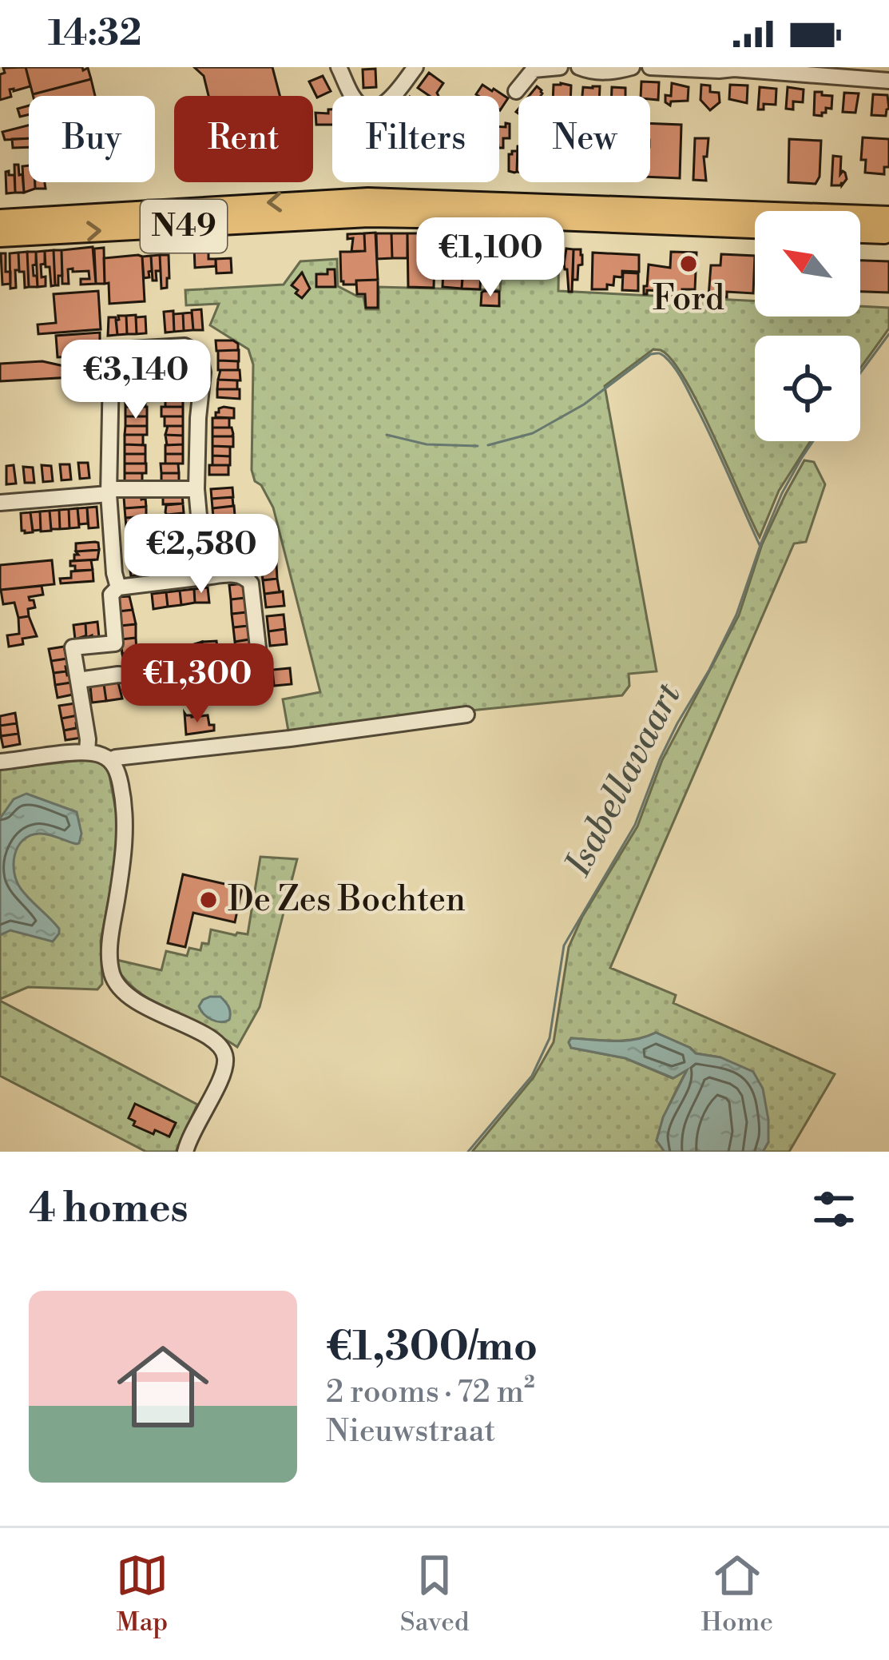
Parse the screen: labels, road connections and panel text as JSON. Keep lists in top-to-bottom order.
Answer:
{
  "streets": {
    "main road": ["N49"]
  },
  "water": ["Isabellavaart"],
  "places": ["Ford", "De Zes Bochten"],
  "north": "top left",
  "page": {
    "status": "14:32",
    "chip": [
      "Buy",
      "Rent",
      "Filters",
      "New"
    ],
    "price": [
      "€1,100",
      "€3,140",
      "€2,580",
      "€1,300"
    ],
    "heading": "4 homes",
    "list": [
      {
        "name": "€1,300/mo",
        "note": "2 rooms · 72 m² · Nieuwstraat"
      }
    ],
    "tabs": ["Map", "Saved", "Home"]
  }
}
